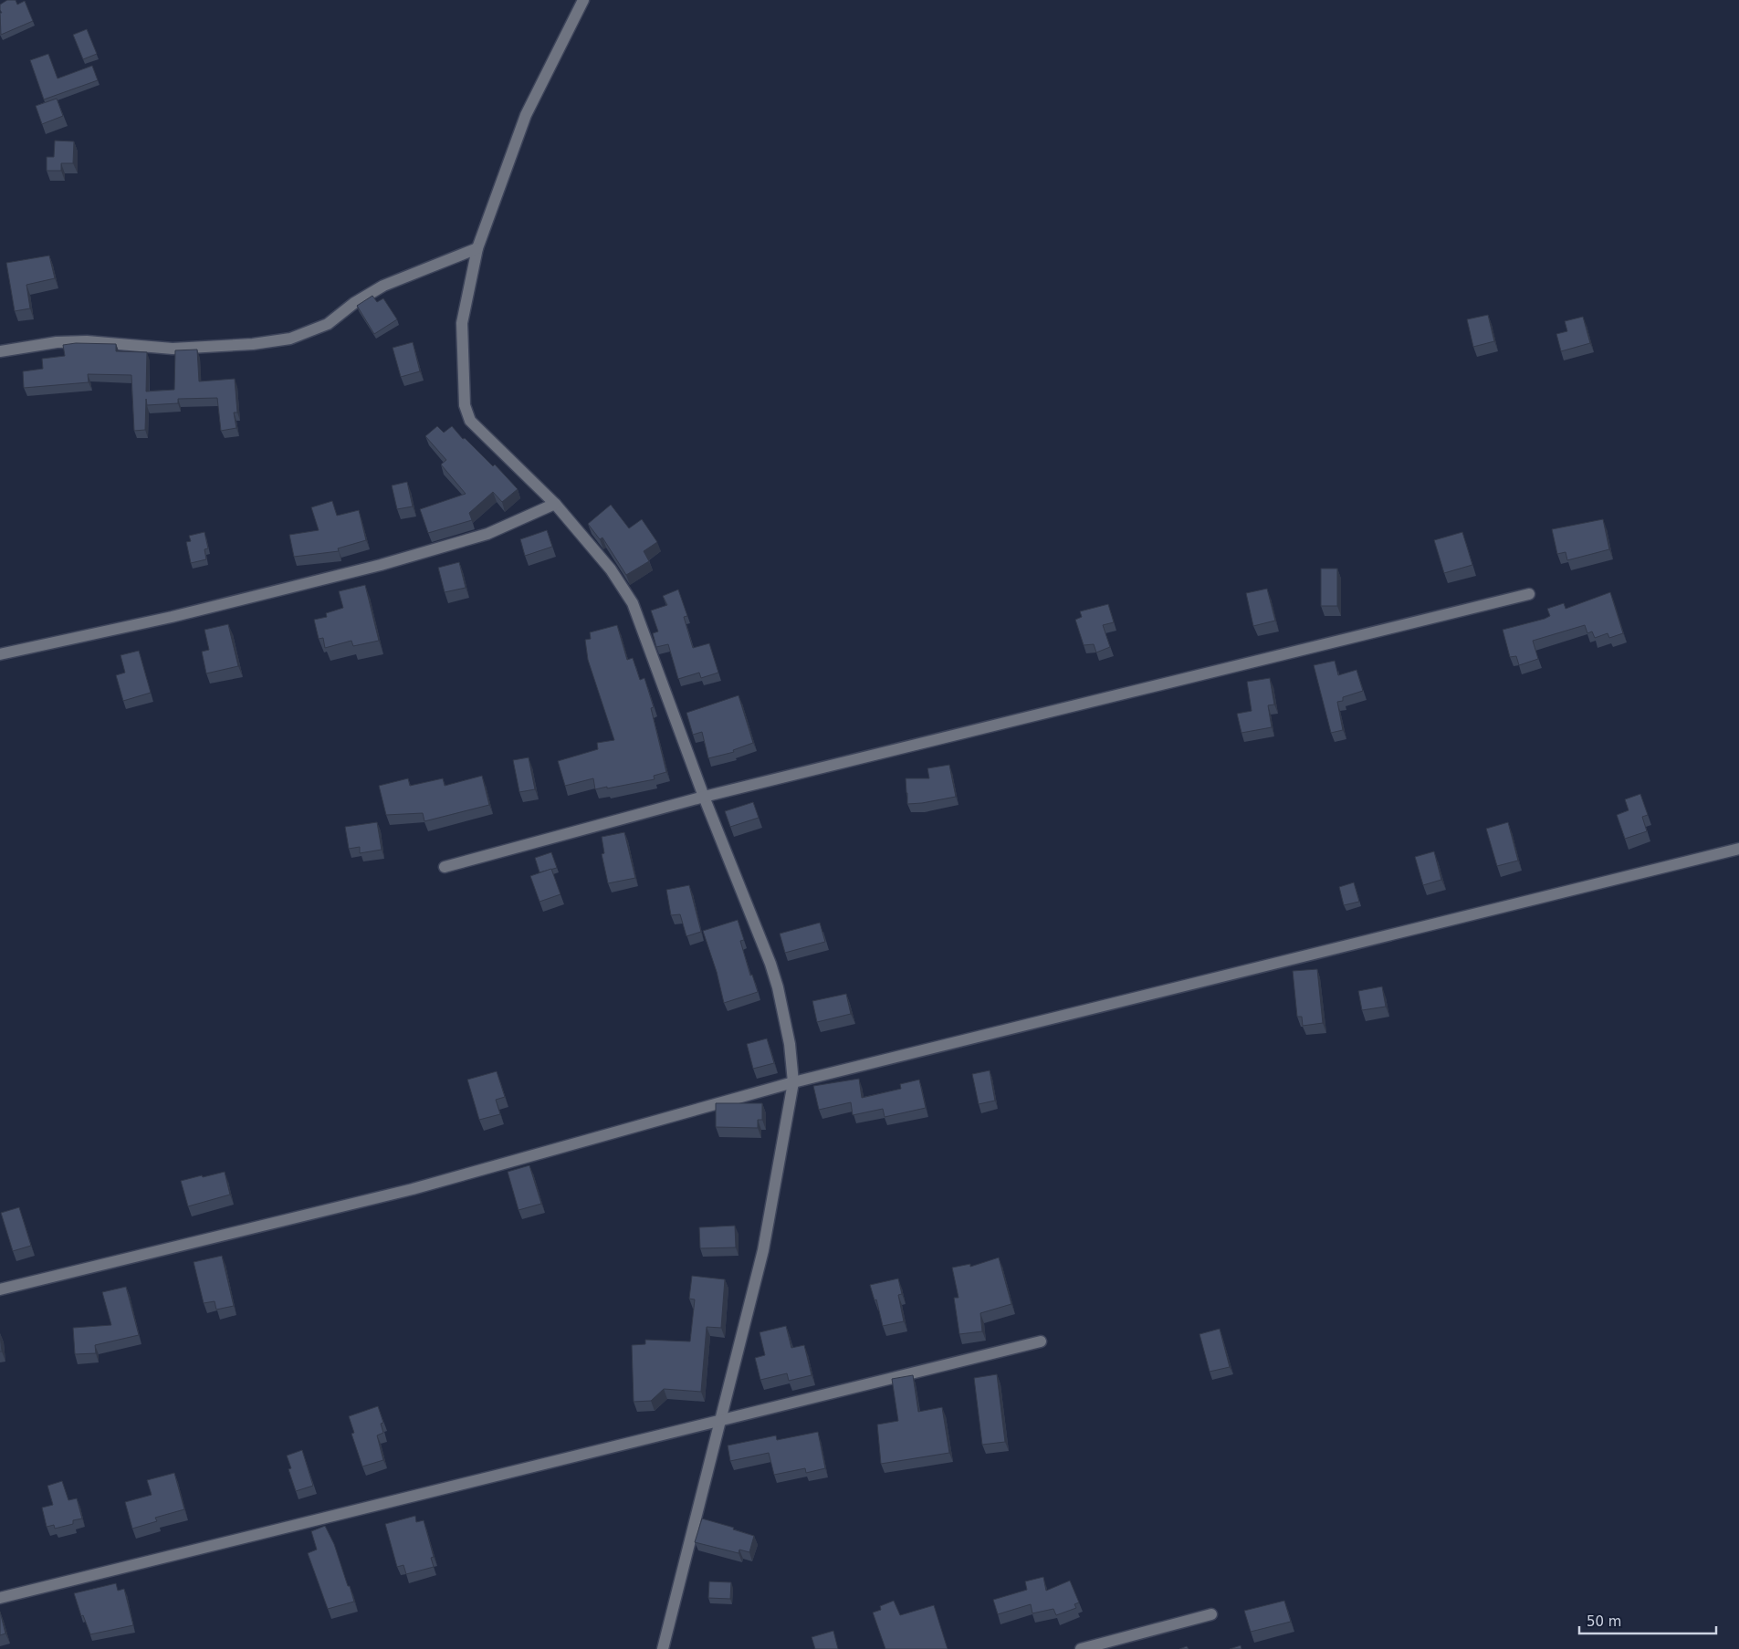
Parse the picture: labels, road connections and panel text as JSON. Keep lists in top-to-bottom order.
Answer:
{
  "scale_bar": "50 m"
}
